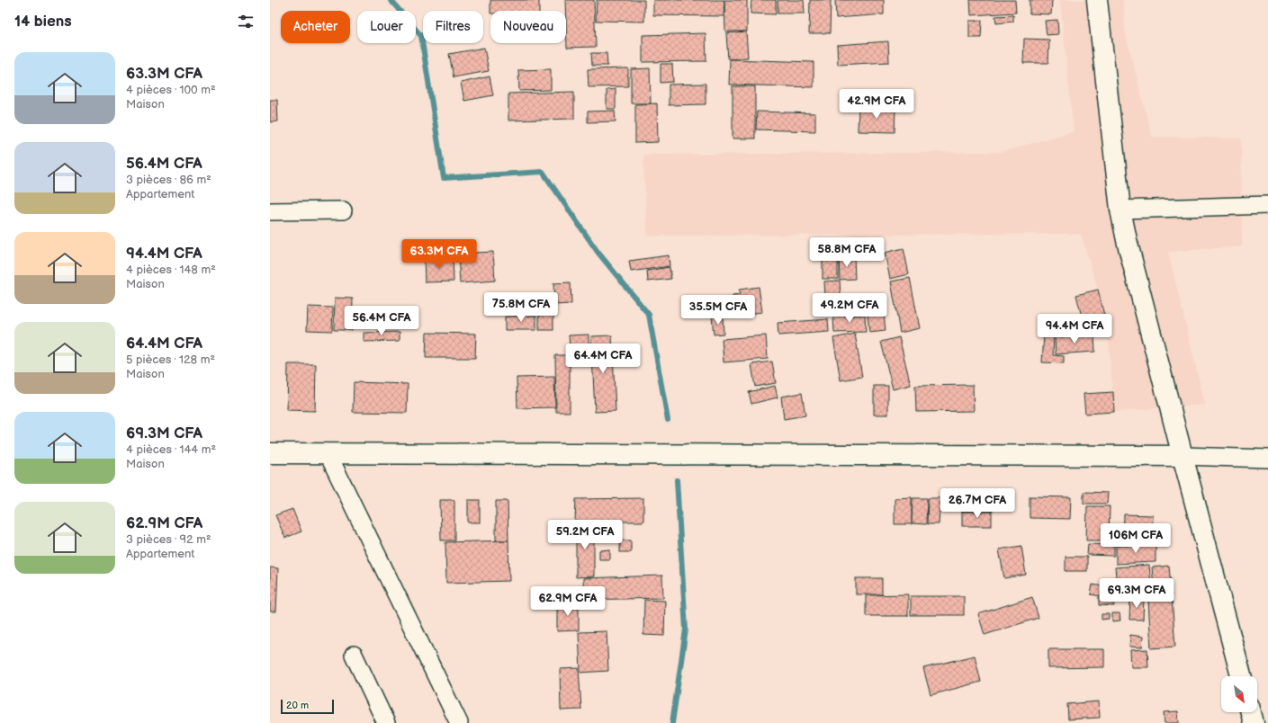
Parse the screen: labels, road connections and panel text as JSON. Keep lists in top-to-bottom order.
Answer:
{
  "scale_bar": "20 m",
  "north": "bottom right",
  "page": {
    "heading": "14 biens",
    "chip": [
      "Acheter",
      "Louer",
      "Filtres",
      "Nouveau"
    ],
    "list": [
      {
        "name": "63.3M CFA",
        "note": "4 pièces · 100 m² · Maison"
      },
      {
        "name": "56.4M CFA",
        "note": "3 pièces · 86 m² · Appartement"
      },
      {
        "name": "94.4M CFA",
        "note": "4 pièces · 148 m² · Maison"
      },
      {
        "name": "64.4M CFA",
        "note": "5 pièces · 128 m² · Maison"
      },
      {
        "name": "69.3M CFA",
        "note": "4 pièces · 144 m² · Maison"
      },
      {
        "name": "62.9M CFA",
        "note": "3 pièces · 92 m² · Appartement"
      }
    ],
    "price": [
      "42.9M CFA",
      "58.8M CFA",
      "63.3M CFA",
      "75.8M CFA",
      "49.2M CFA",
      "35.5M CFA",
      "56.4M CFA",
      "94.4M CFA",
      "64.4M CFA",
      "26.7M CFA",
      "59.2M CFA",
      "106M CFA",
      "69.3M CFA",
      "62.9M CFA"
    ],
    "scale": "20 m"
  }
}
